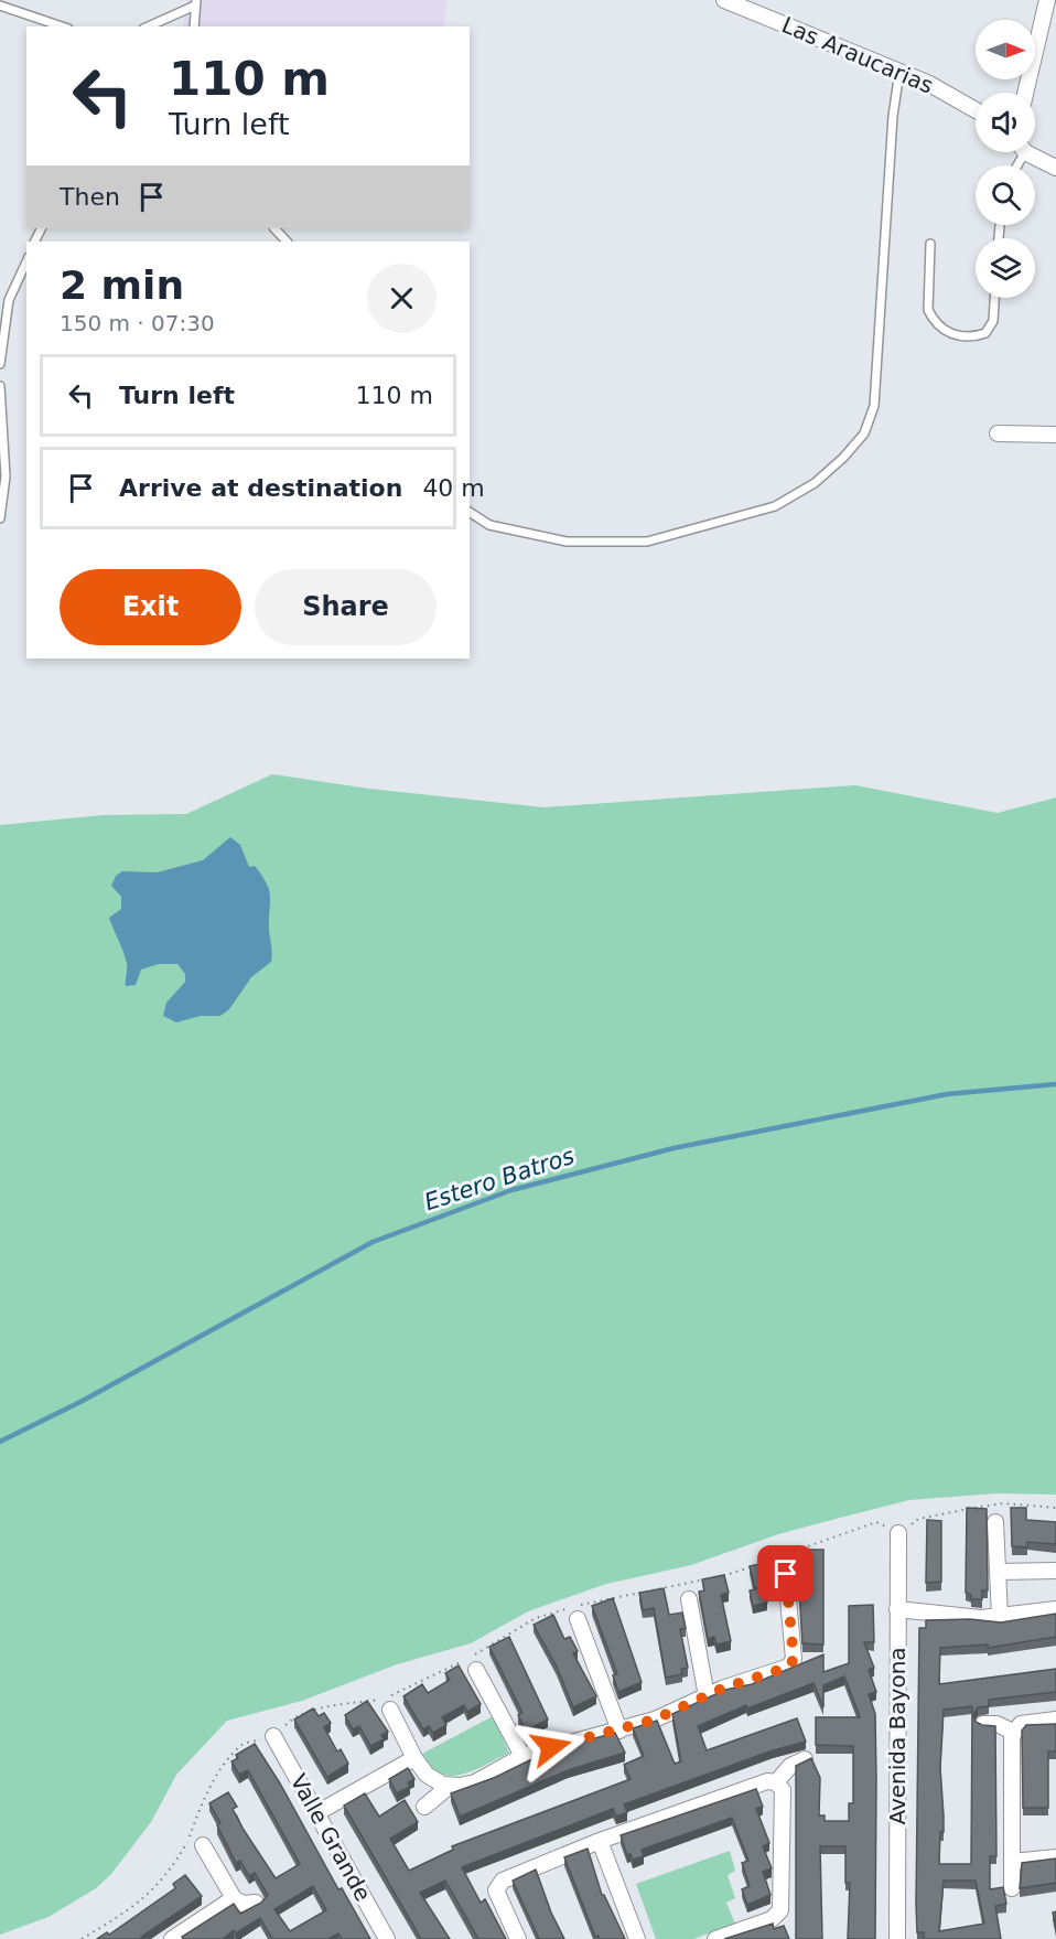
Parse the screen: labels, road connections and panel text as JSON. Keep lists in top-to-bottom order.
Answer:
{
  "streets": {
    "street": ["Las Araucarias", "Avenida Bayona", "Valle Grande"]
  },
  "water": ["Estero Batros"],
  "north": "right",
  "page": {
    "turn": ["110 m", "Turn left"],
    "then": "Then",
    "heading": ["2 min", "150 m · 07:30"],
    "list": [
      {
        "name": "Turn left",
        "value": "110 m"
      },
      {
        "name": "Arrive at destination",
        "value": "40 m"
      }
    ],
    "buttons": ["Exit", "Share"]
  }
}
